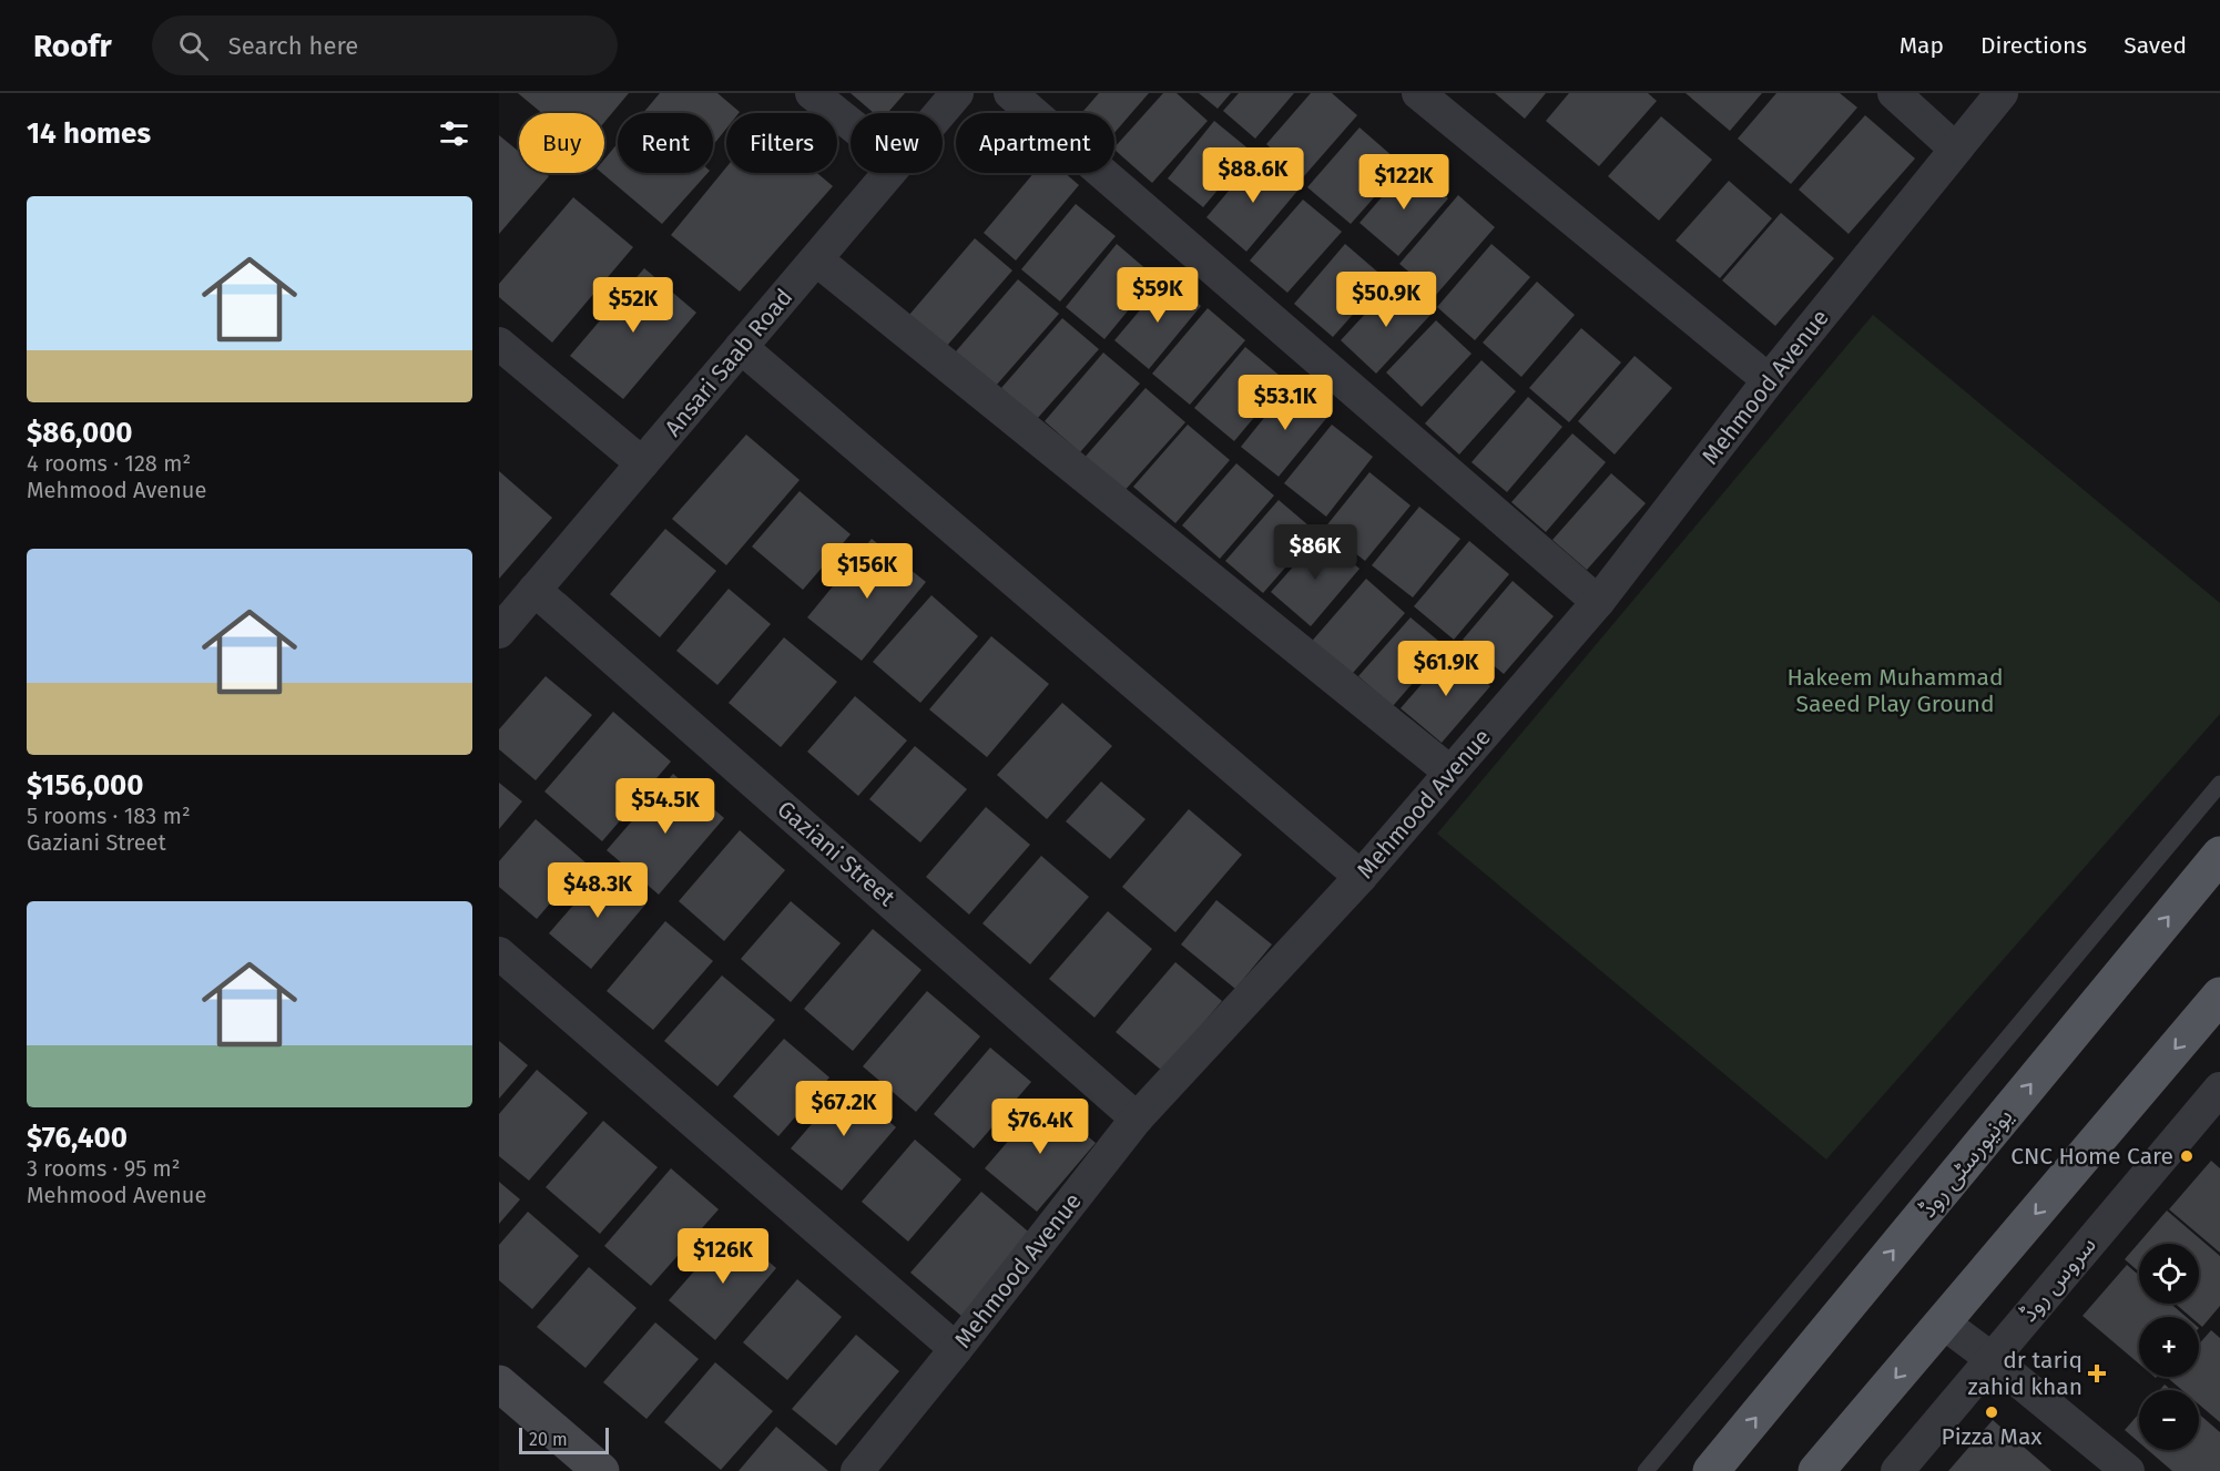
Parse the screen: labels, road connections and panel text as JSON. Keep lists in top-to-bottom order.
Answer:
{
  "streets": {
    "main road": ["یونیورسٹی روڈ"],
    "street": [
      "Ansari Saab Road",
      "Mehmood Avenue",
      "Gaziani Street",
      "سروس روڈ"
    ]
  },
  "crossings": [
    ["Ansari Saab Road", "Gaziani Street"],
    ["Mehmood Avenue", "Gaziani Street"]
  ],
  "parks": ["Hakeem Muhammad Saeed Play Ground"],
  "places": {
    "other": ["CNC Home Care", "Pizza Max"],
    "health": ["dr tariq zahid khan"]
  },
  "scale_bar": "20 m",
  "page": {
    "header": "Roofr",
    "search": "Search here",
    "nav": ["Map", "Directions", "Saved"],
    "heading": "14 homes",
    "chip": [
      "Buy",
      "Rent",
      "Filters",
      "New",
      "Apartment"
    ],
    "price": [
      "$88.6K",
      "$122K",
      "$59K",
      "$50.9K",
      "$52K",
      "$53.1K",
      "$86K",
      "$156K",
      "$61.9K",
      "$54.5K",
      "$48.3K",
      "$67.2K",
      "$76.4K",
      "$126K"
    ],
    "list": [
      {
        "name": "$86,000",
        "note": "4 rooms · 128 m² · Mehmood Avenue"
      },
      {
        "name": "$156,000",
        "note": "5 rooms · 183 m² · Gaziani Street"
      },
      {
        "name": "$76,400",
        "note": "3 rooms · 95 m² · Mehmood Avenue"
      }
    ],
    "map_buttons": ["+", "−"],
    "scale": "20 m"
  }
}
